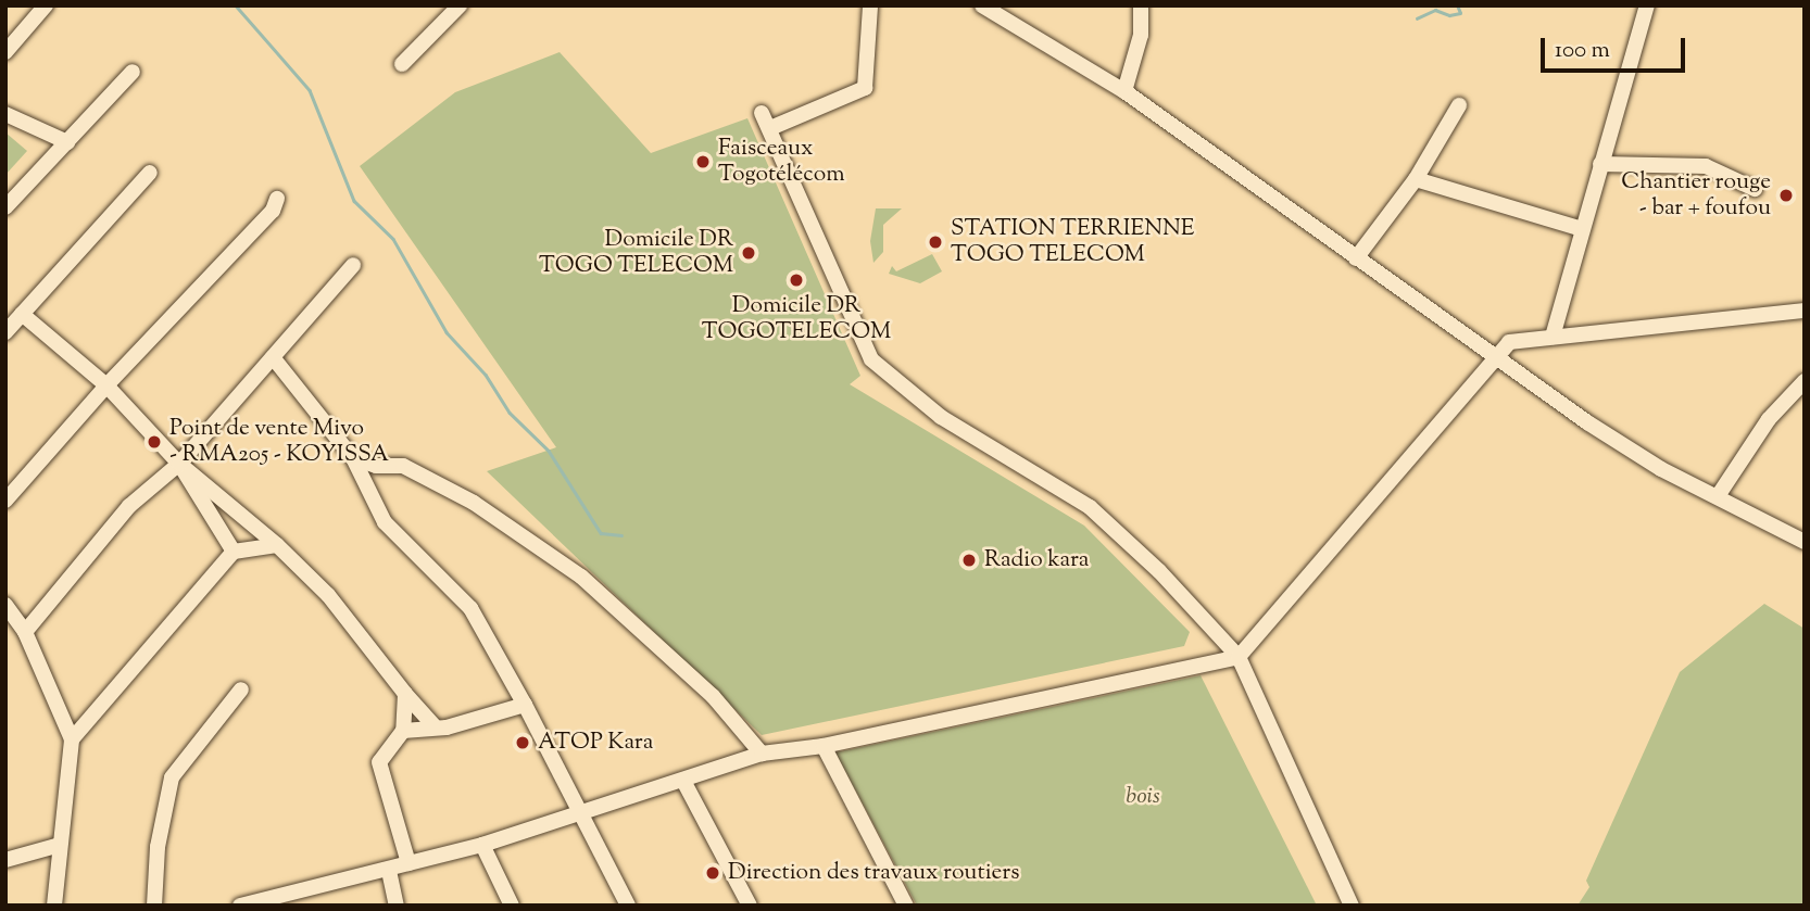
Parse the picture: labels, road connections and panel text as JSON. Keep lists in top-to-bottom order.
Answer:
{
  "parks": ["bois"],
  "places": [
    "Faisceaux Togotélécom",
    "Chantier rouge - bar + foufou",
    "STATION TERRIENNE TOGO TELECOM",
    "Domicile DR TOGO TELECOM",
    "Domicile DR TOGOTELECOM",
    "Point de vente Mivo - RMA205 - KOYISSA",
    "Radio kara",
    "ATOP Kara",
    "Direction des travaux routiers"
  ],
  "scale_bar": "100 m"
}
